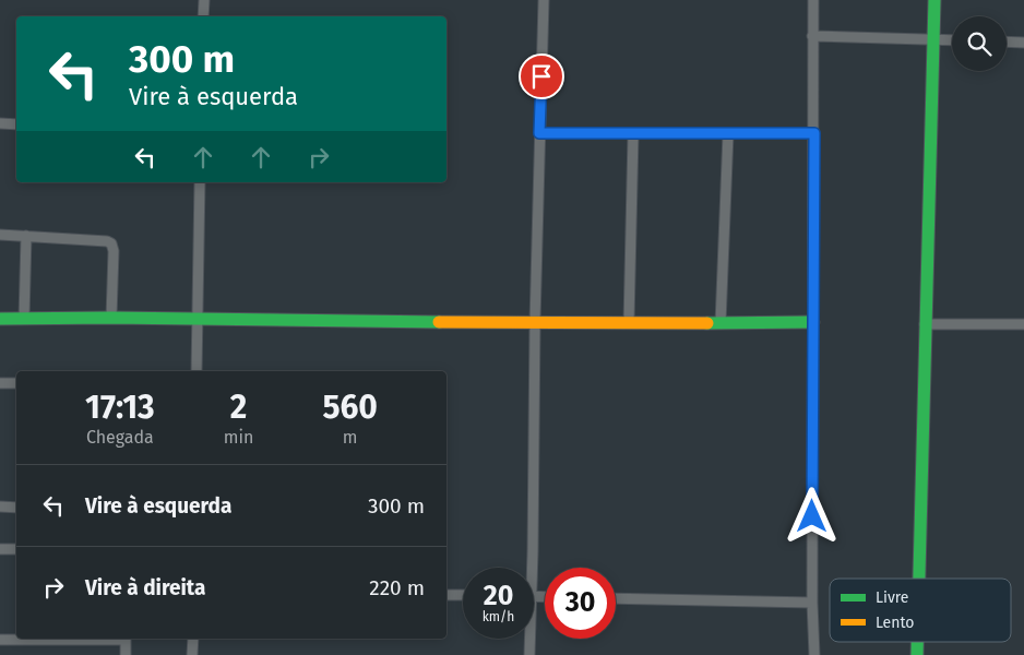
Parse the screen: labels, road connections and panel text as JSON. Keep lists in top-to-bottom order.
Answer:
{
  "legend": ["Livre", "Lento"],
  "page": {
    "turn": ["300 m", "Vire à esquerda"],
    "eta": [
      "17:13",
      "Chegada",
      "2",
      "min",
      "560",
      "m"
    ],
    "list": [
      {
        "name": "Vire à esquerda",
        "value": "300 m"
      },
      {
        "name": "Vire à direita",
        "value": "220 m"
      }
    ],
    "speed": "20 km/h",
    "limit": "30"
  }
}
